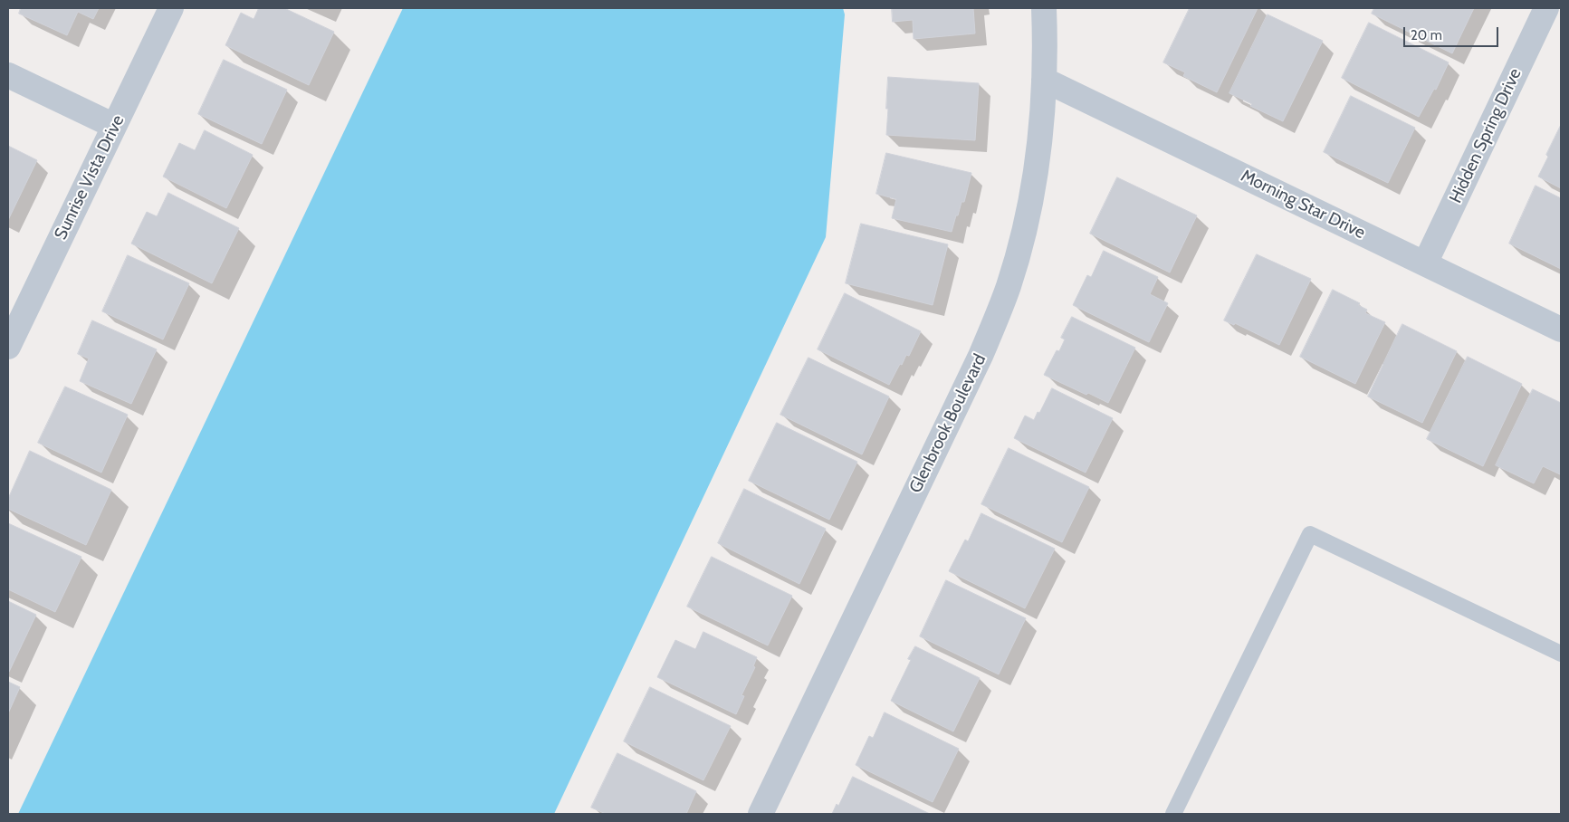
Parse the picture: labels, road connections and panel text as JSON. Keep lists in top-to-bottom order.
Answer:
{
  "streets": {
    "street": [
      "Hidden Spring Drive",
      "Sunrise Vista Drive",
      "Morning Star Drive",
      "Glenbrook Boulevard"
    ]
  },
  "crossings": [
    ["Hidden Spring Drive", "Morning Star Drive"],
    ["Morning Star Drive", "Glenbrook Boulevard"]
  ],
  "scale_bar": "20 m"
}
